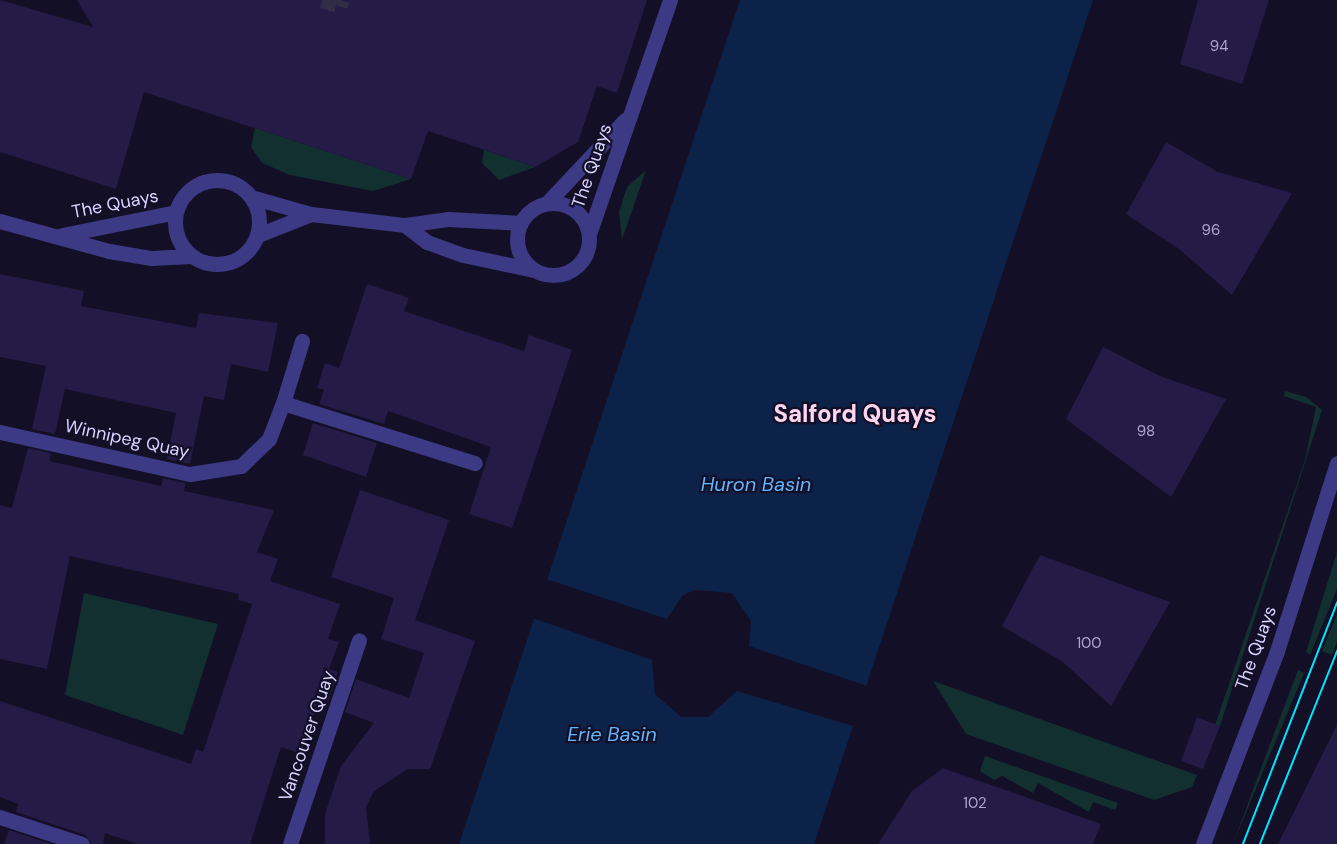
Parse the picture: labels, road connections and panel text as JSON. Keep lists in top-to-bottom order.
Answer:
{
  "streets": {
    "street": ["The Quays", "Winnipeg Quay", "Vancouver Quay"]
  },
  "districts": ["Salford Quays"],
  "water": ["Huron Basin", "Erie Basin"],
  "house_numbers": [
    "94",
    "96",
    "98",
    "100",
    "102"
  ]
}
